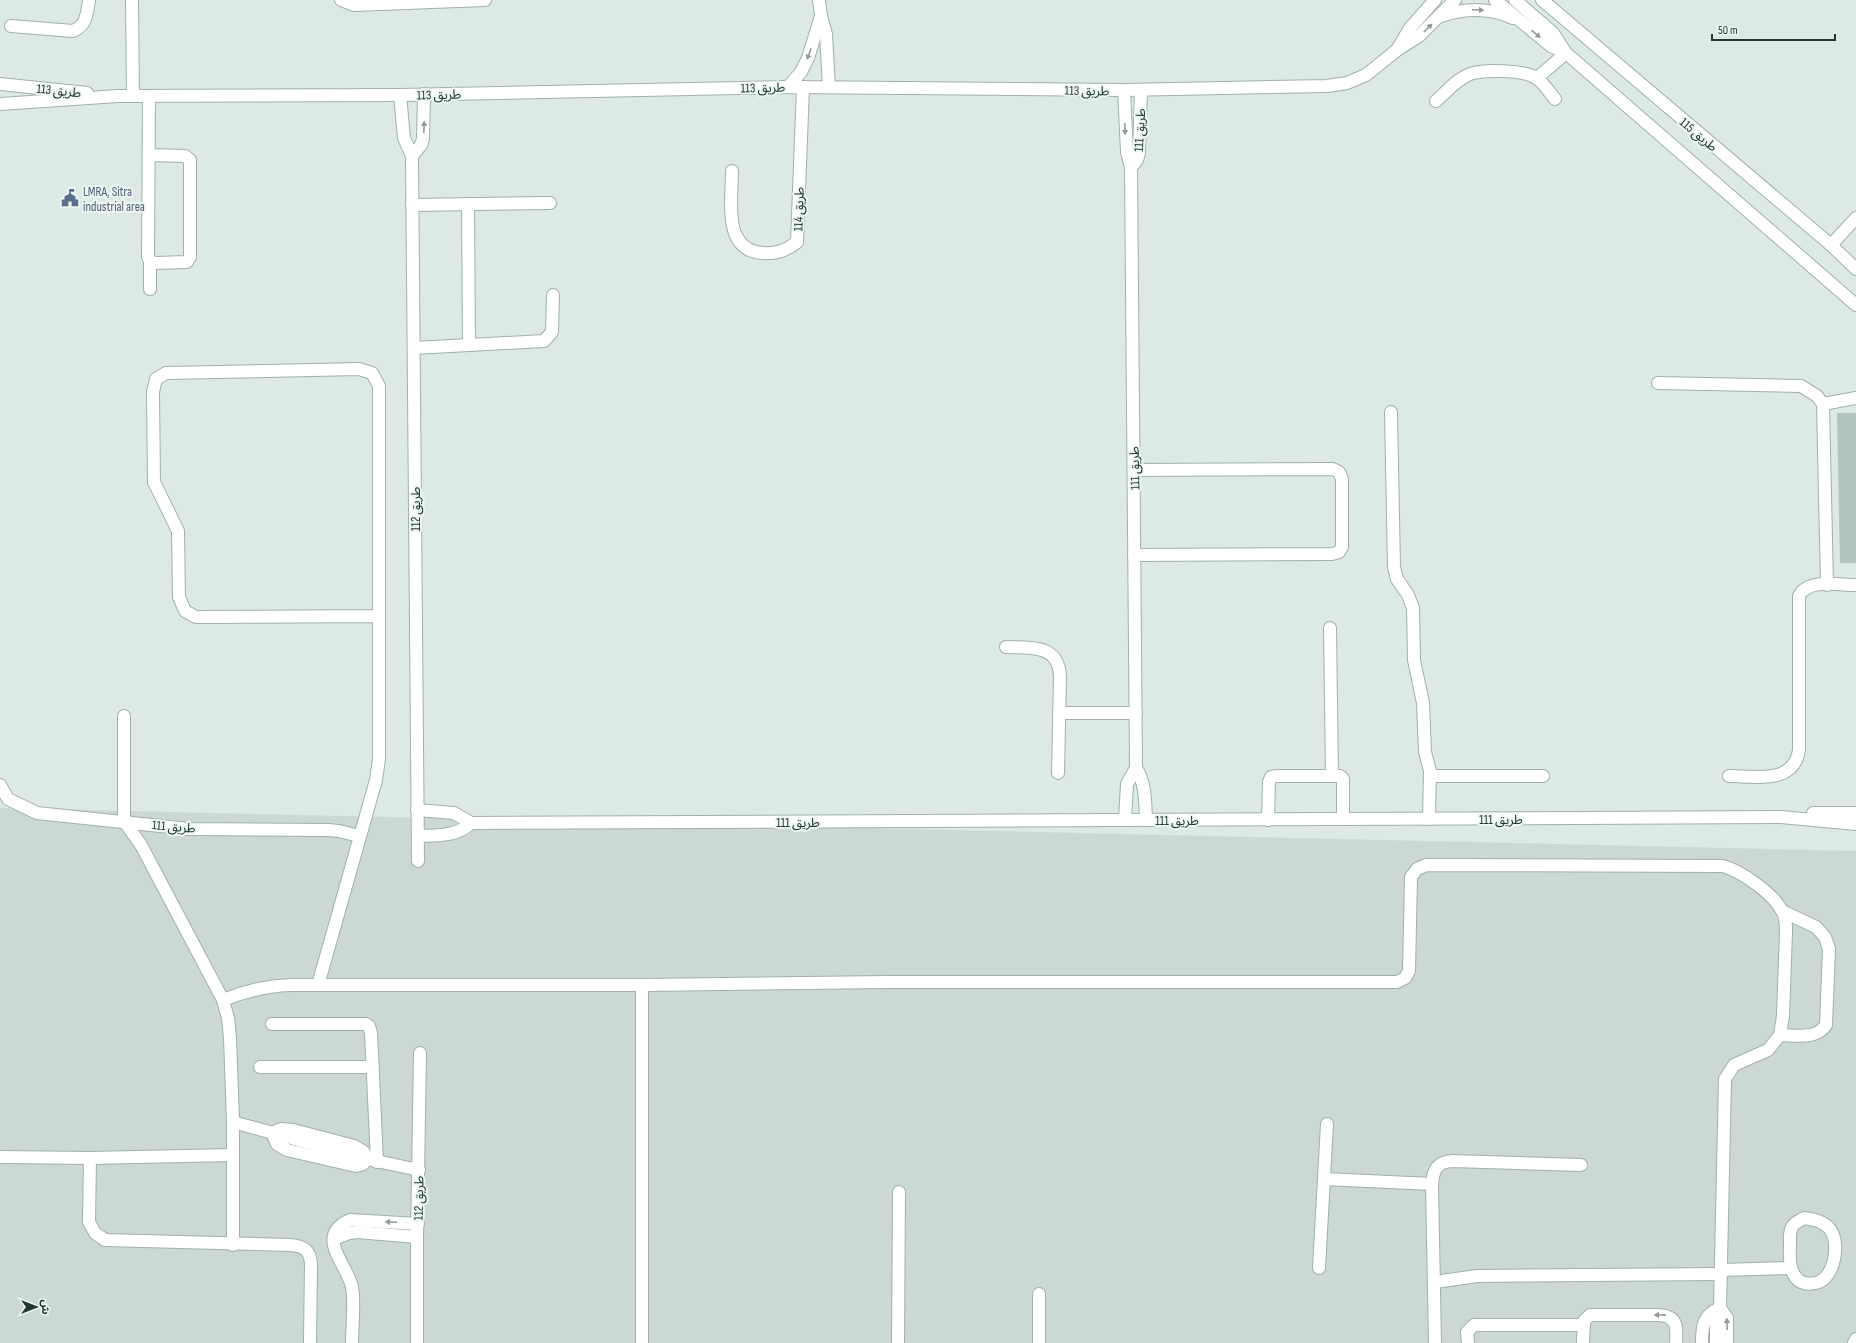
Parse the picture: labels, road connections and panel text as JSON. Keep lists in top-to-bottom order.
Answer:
{
  "streets": {
    "street": [
      "طريق 113",
      "طريق 111",
      "طريق 115",
      "طريق 114",
      "طريق 112"
    ]
  },
  "crossings": [
    ["طريق 113", "طريق 111"],
    ["طريق 113", "طريق 114"],
    ["طريق 113", "طريق 112"]
  ],
  "places": {
    "public building": ["LMRA, Sitra industrial area"]
  },
  "scale_bar": "50 m",
  "north": "right"
}
